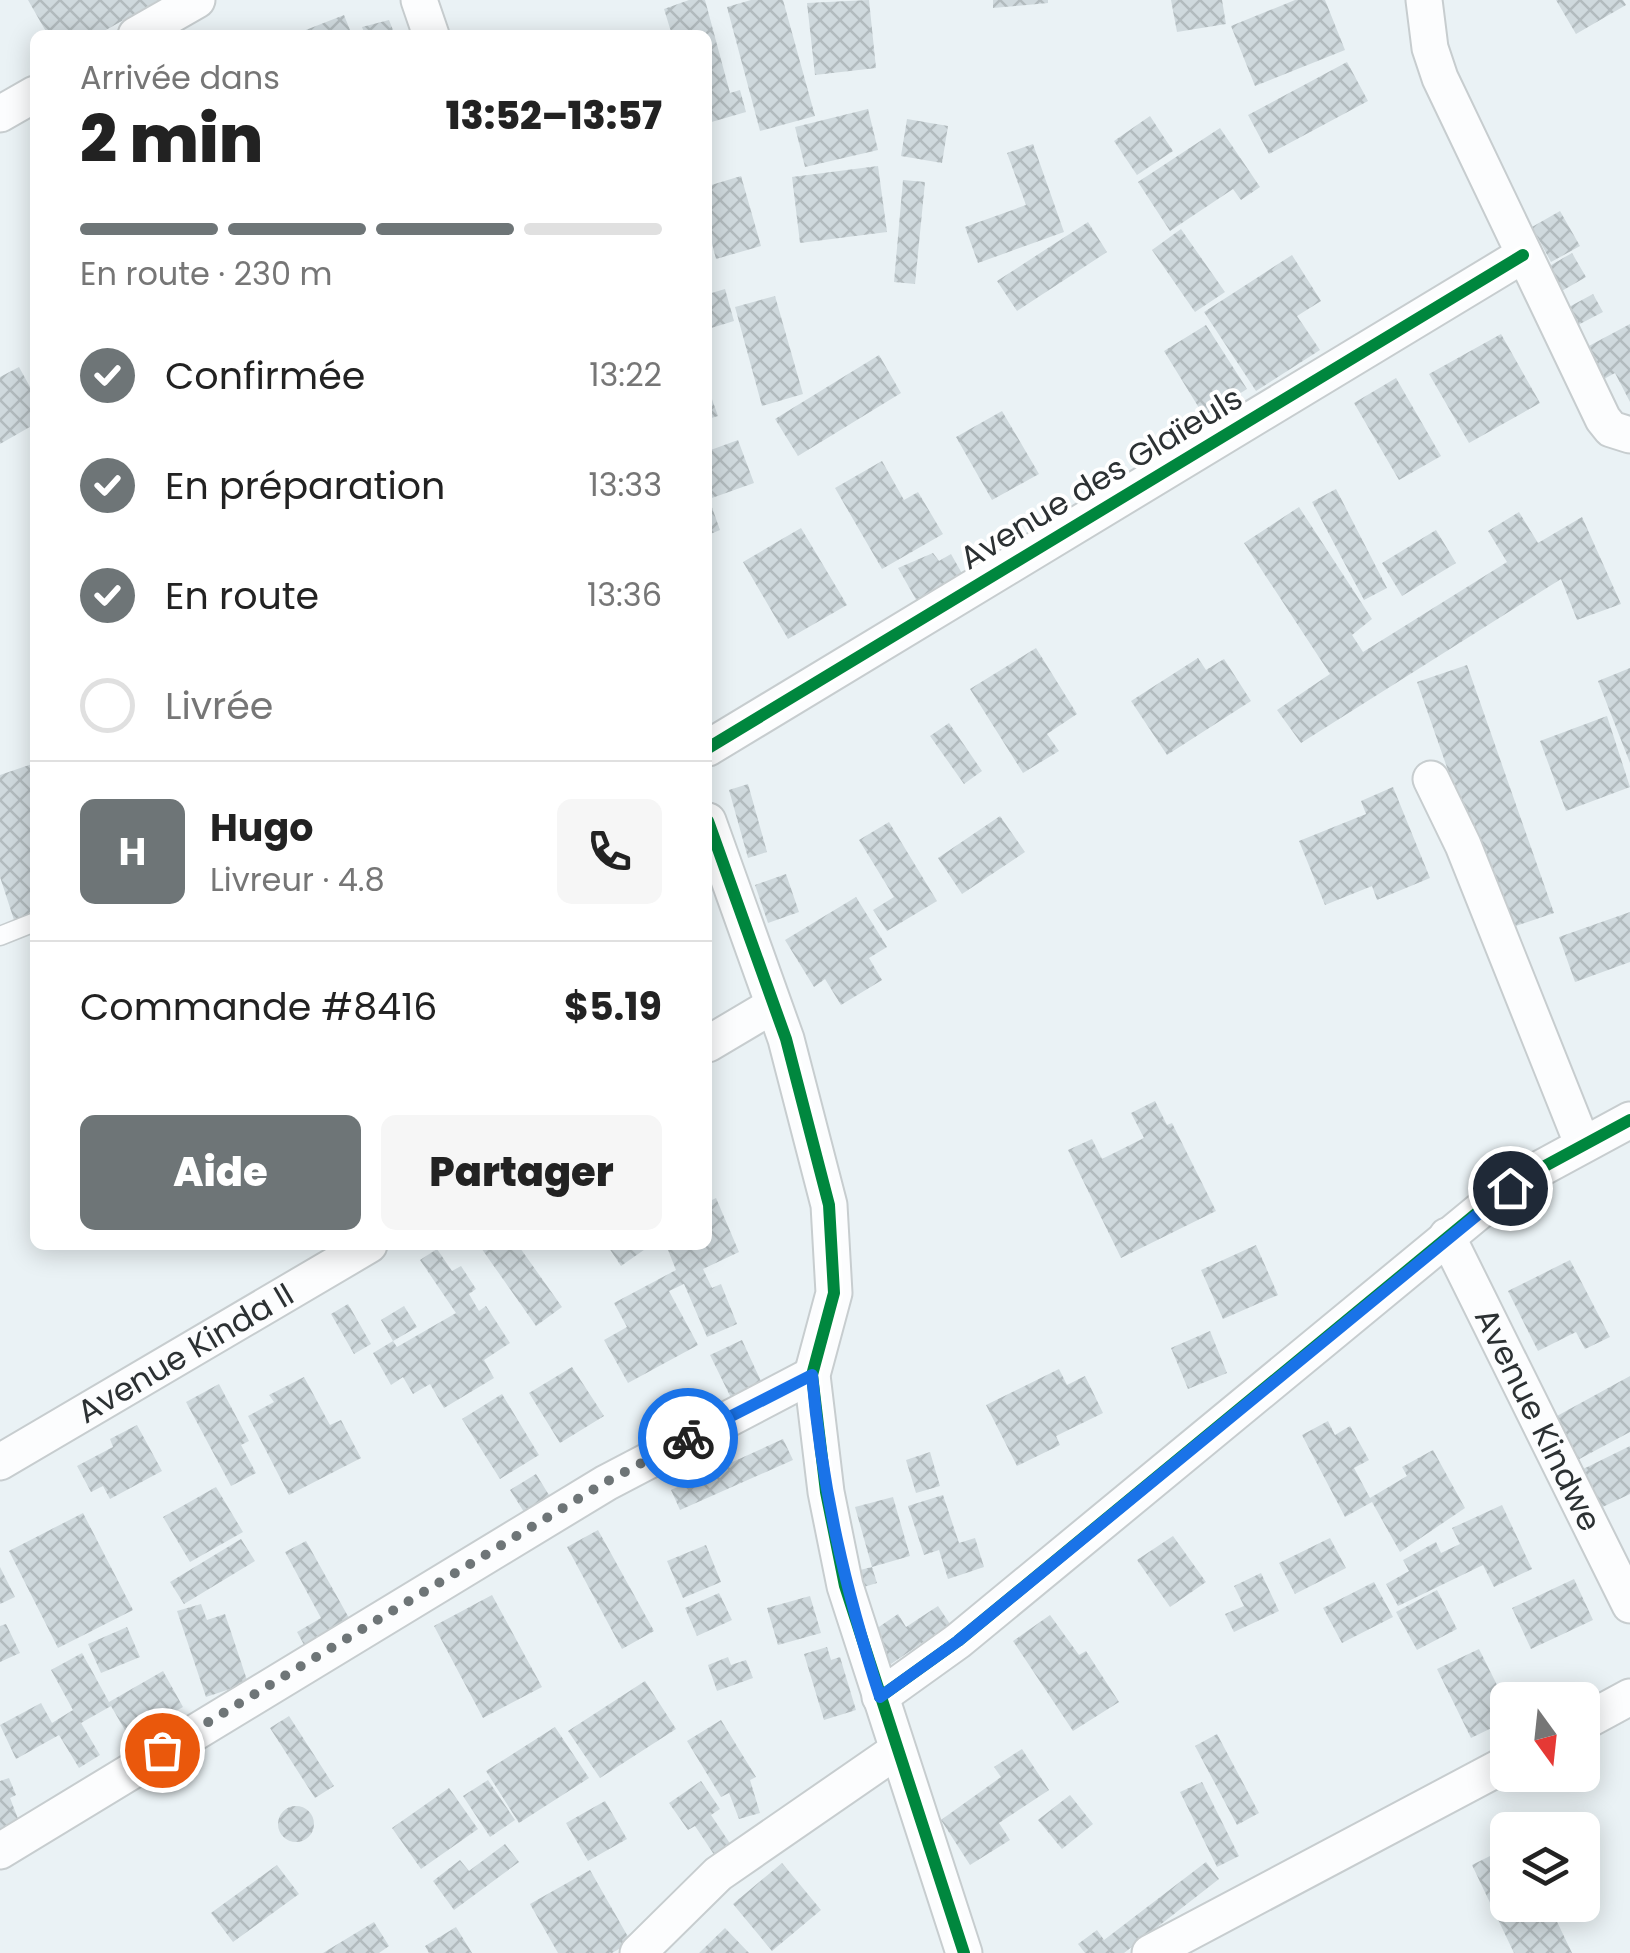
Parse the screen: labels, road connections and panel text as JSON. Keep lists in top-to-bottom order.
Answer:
{
  "streets": {
    "street": ["Avenue des Glaïeuls", "Avenue Kinda II", "Avenue Kindwe"]
  },
  "north": "bottom",
  "page": {
    "heading": ["2 min", "Arrivée dans", "13:52–13:57"],
    "panel": [
      "Hugo",
      "Livreur · 4.8",
      "Commande #8416",
      "$5.19"
    ],
    "bar": "En route · 230 m",
    "list": [
      ["Confirmée", "13:22"],
      ["En préparation", "13:33"],
      ["En route", "13:36"],
      "Livrée"
    ],
    "round": "H",
    "buttons": ["Aide", "Partager"]
  }
}
